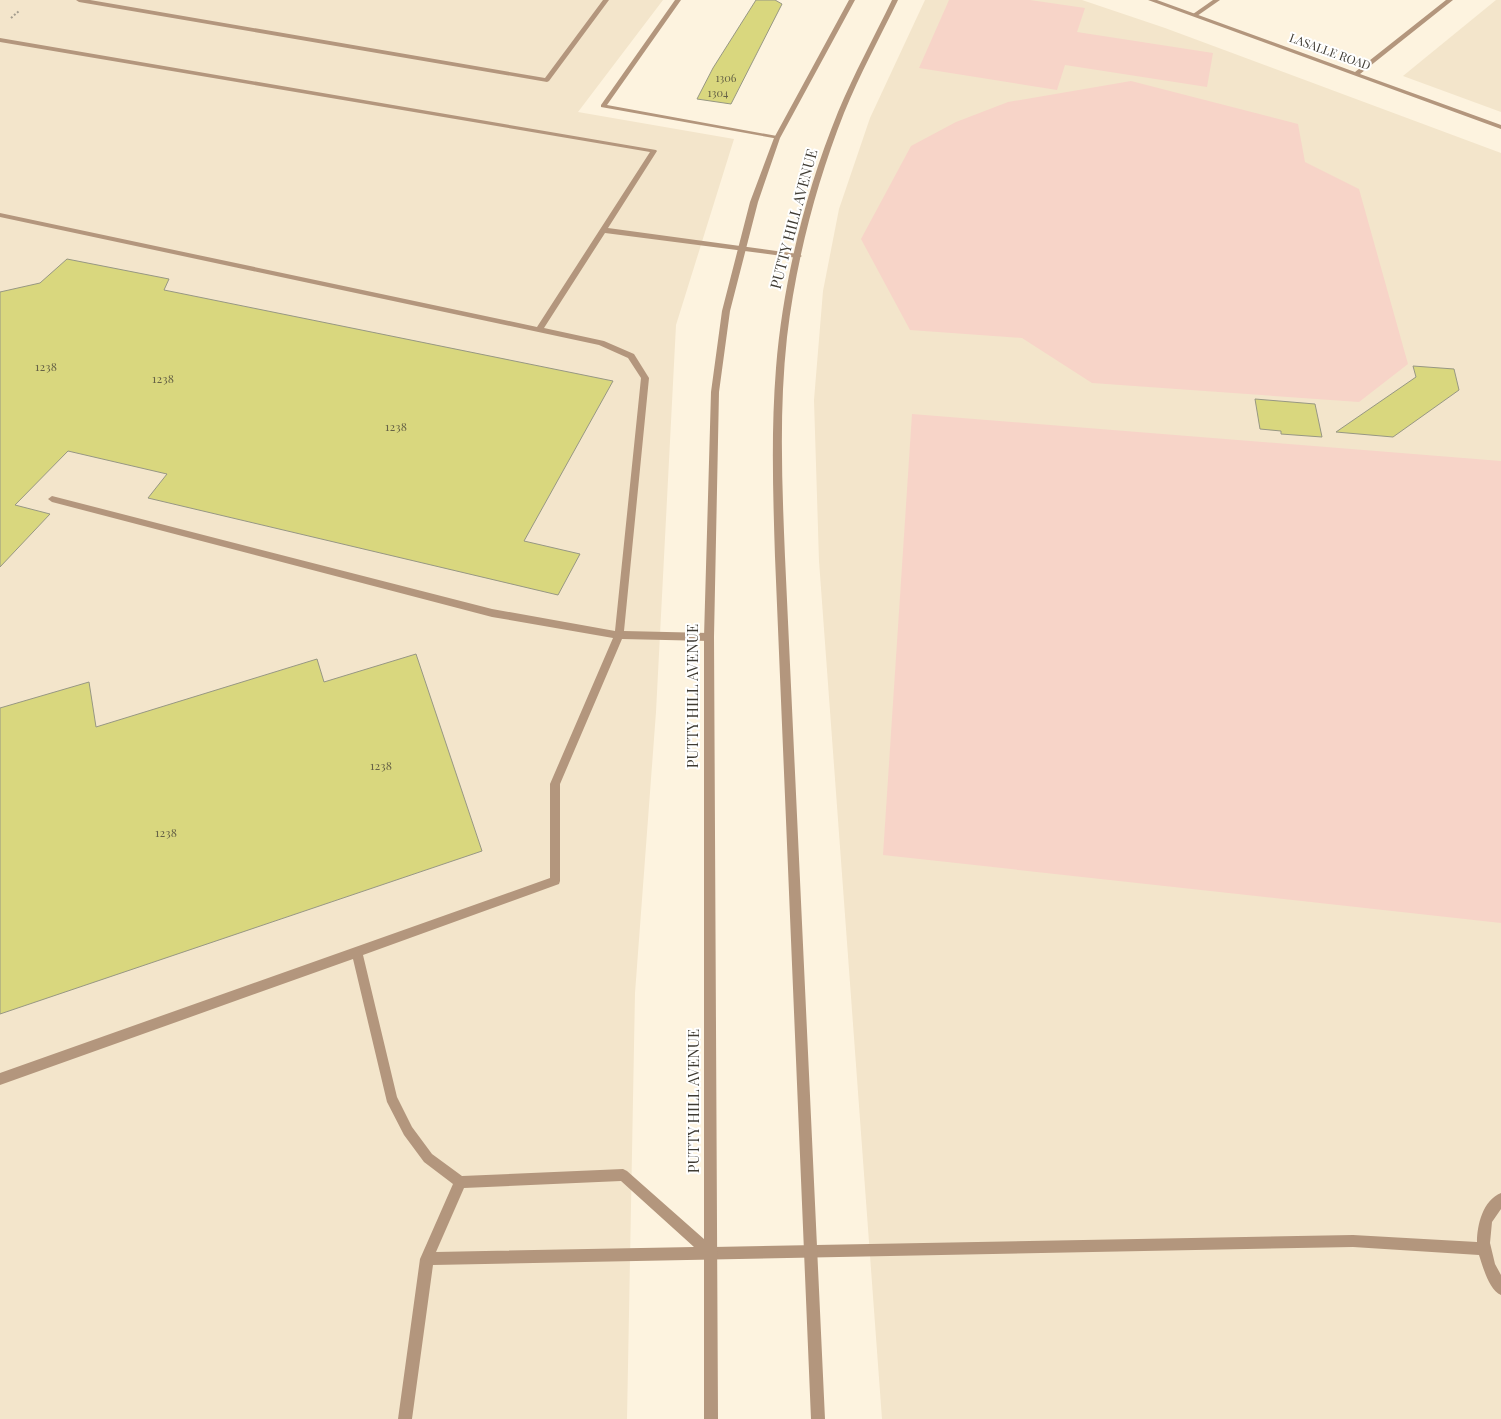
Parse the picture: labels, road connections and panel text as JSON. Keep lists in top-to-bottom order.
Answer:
{
  "streets": {
    "street": ["LASALLE ROAD", "PUTTY HILL AVENUE"]
  },
  "house_numbers": [
    "1306",
    "1304",
    "1238",
    "1238",
    "1238",
    "1238",
    "1238"
  ]
}
